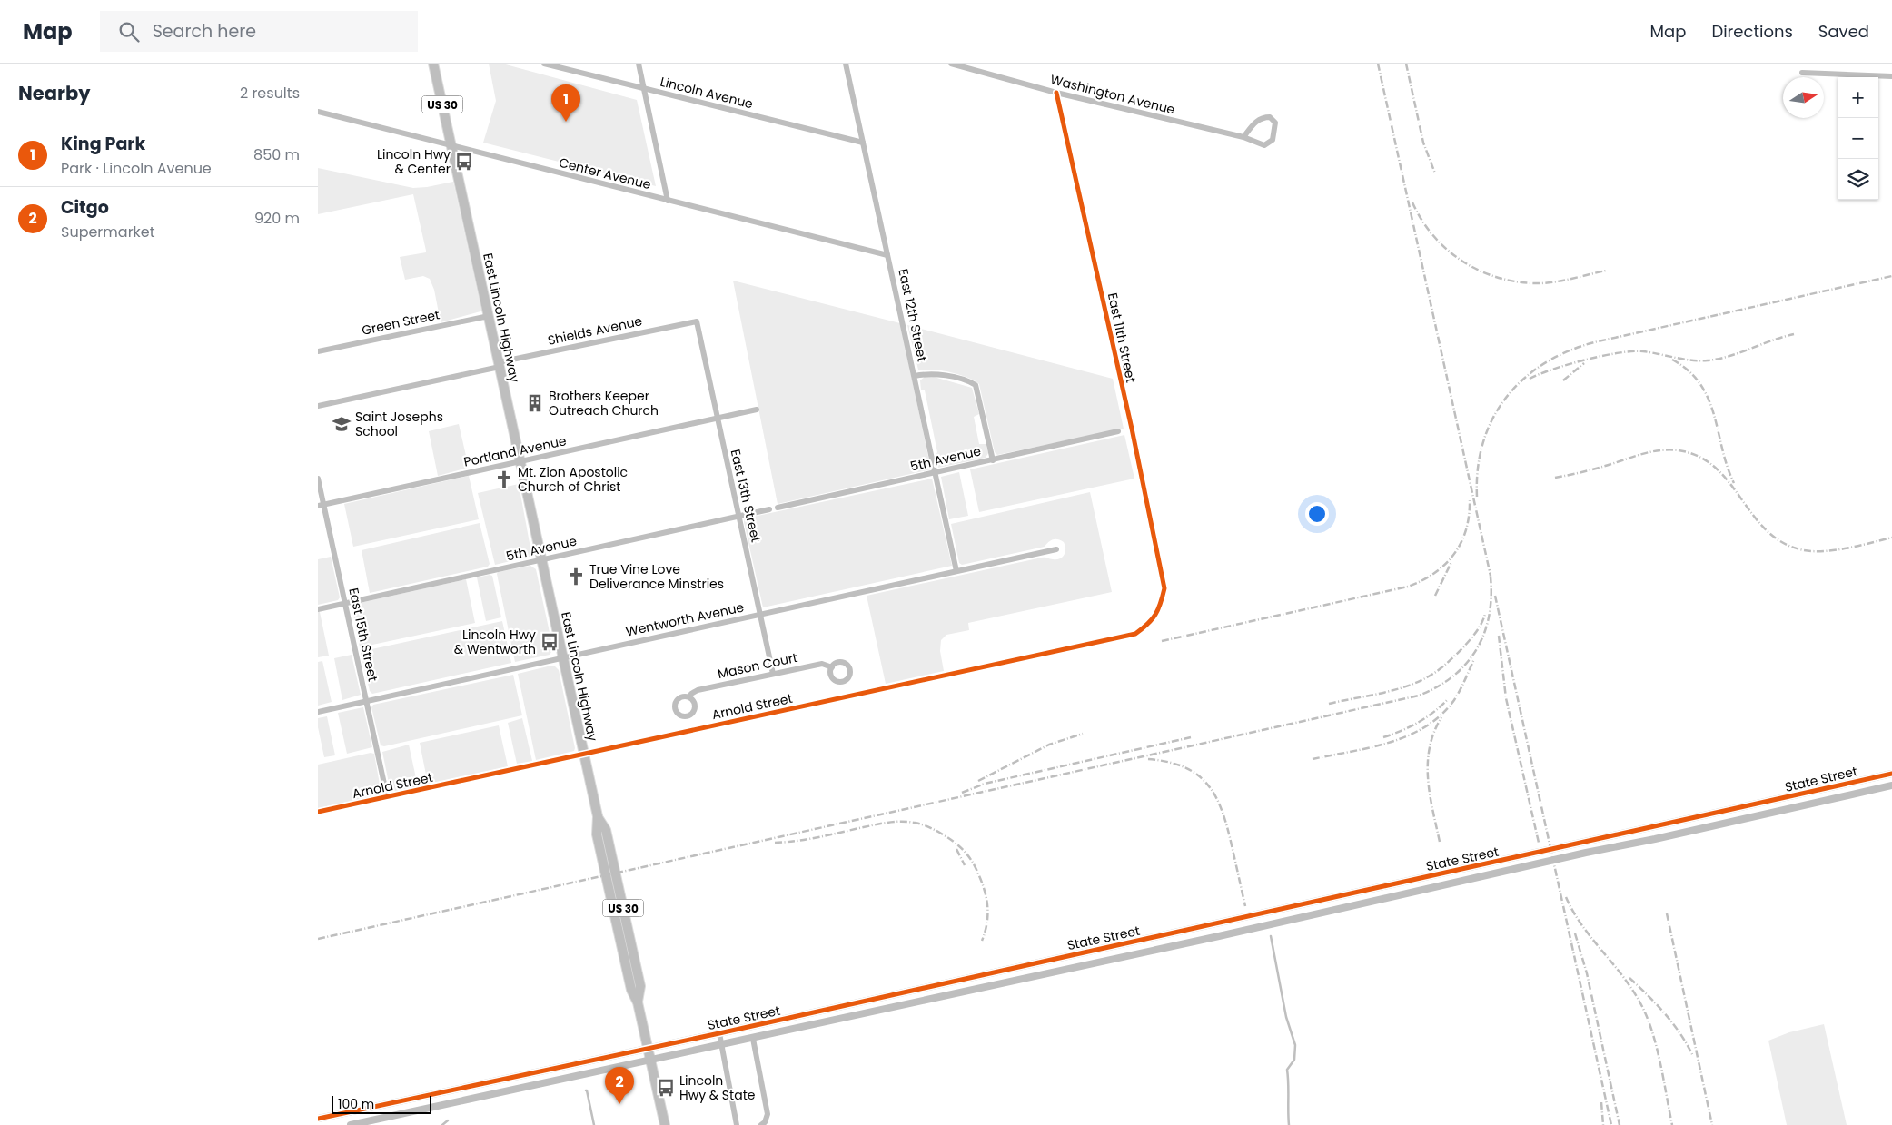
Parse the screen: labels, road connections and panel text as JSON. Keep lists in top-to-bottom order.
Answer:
{
  "streets": {
    "main road": ["US 30", "East Lincoln Highway"],
    "street": [
      "Lincoln Avenue",
      "Washington Avenue",
      "Center Avenue",
      "East 12th Street",
      "Green Street",
      "Shields Avenue",
      "East 11th Street",
      "Portland Avenue",
      "5th Avenue",
      "East 13th Street",
      "Wentworth Avenue",
      "East 15th Street",
      "Mason Court",
      "Arnold Street",
      "State Street"
    ]
  },
  "crossings": [
    ["Lincoln Avenue", "East 12th Street"],
    ["Washington Avenue", "East 11th Street"],
    ["Center Avenue", "East 12th Street"],
    ["Center Avenue", "East Lincoln Highway"],
    ["East 12th Street", "5th Avenue"],
    ["East 12th Street", "Wentworth Avenue"],
    ["East Lincoln Highway", "Green Street"],
    ["East Lincoln Highway", "Shields Avenue"],
    ["East Lincoln Highway", "Portland Avenue"],
    ["East Lincoln Highway", "5th Avenue"],
    ["East Lincoln Highway", "Wentworth Avenue"],
    ["East Lincoln Highway", "Arnold Street"],
    ["East Lincoln Highway", "State Street"],
    ["Shields Avenue", "East 13th Street"],
    ["East 11th Street", "Arnold Street"],
    ["Portland Avenue", "East 13th Street"],
    ["Portland Avenue", "East 15th Street"],
    ["5th Avenue", "East 13th Street"],
    ["5th Avenue", "East 15th Street"],
    ["East 13th Street", "Wentworth Avenue"],
    ["East 13th Street", "Mason Court"],
    ["Wentworth Avenue", "East 15th Street"],
    ["East 15th Street", "Arnold Street"]
  ],
  "places": {
    "bus stop": ["Lincoln Hwy & Center", "Lincoln Hwy & Wentworth", "Lincoln Hwy & State"],
    "building": ["Brothers Keeper Outreach Church"],
    "school or university": ["Saint Josephs School"],
    "church": ["Mt. Zion Apostolic Church of Christ", "True Vine Love Deliverance Minstries"]
  },
  "scale_bar": "100 m",
  "north": "right",
  "page": {
    "header": "Map",
    "search": "Search here",
    "nav": ["Map", "Directions", "Saved"],
    "heading": ["Nearby", "2 results"],
    "map_buttons": ["+", "−"],
    "pins": ["1", "2"],
    "list": [
      {
        "mark": "1",
        "name": "King Park",
        "note": "Park · Lincoln Avenue",
        "value": "850 m"
      },
      {
        "mark": "2",
        "name": "Citgo",
        "note": "Supermarket",
        "value": "920 m"
      }
    ],
    "scale": "100 m"
  }
}
